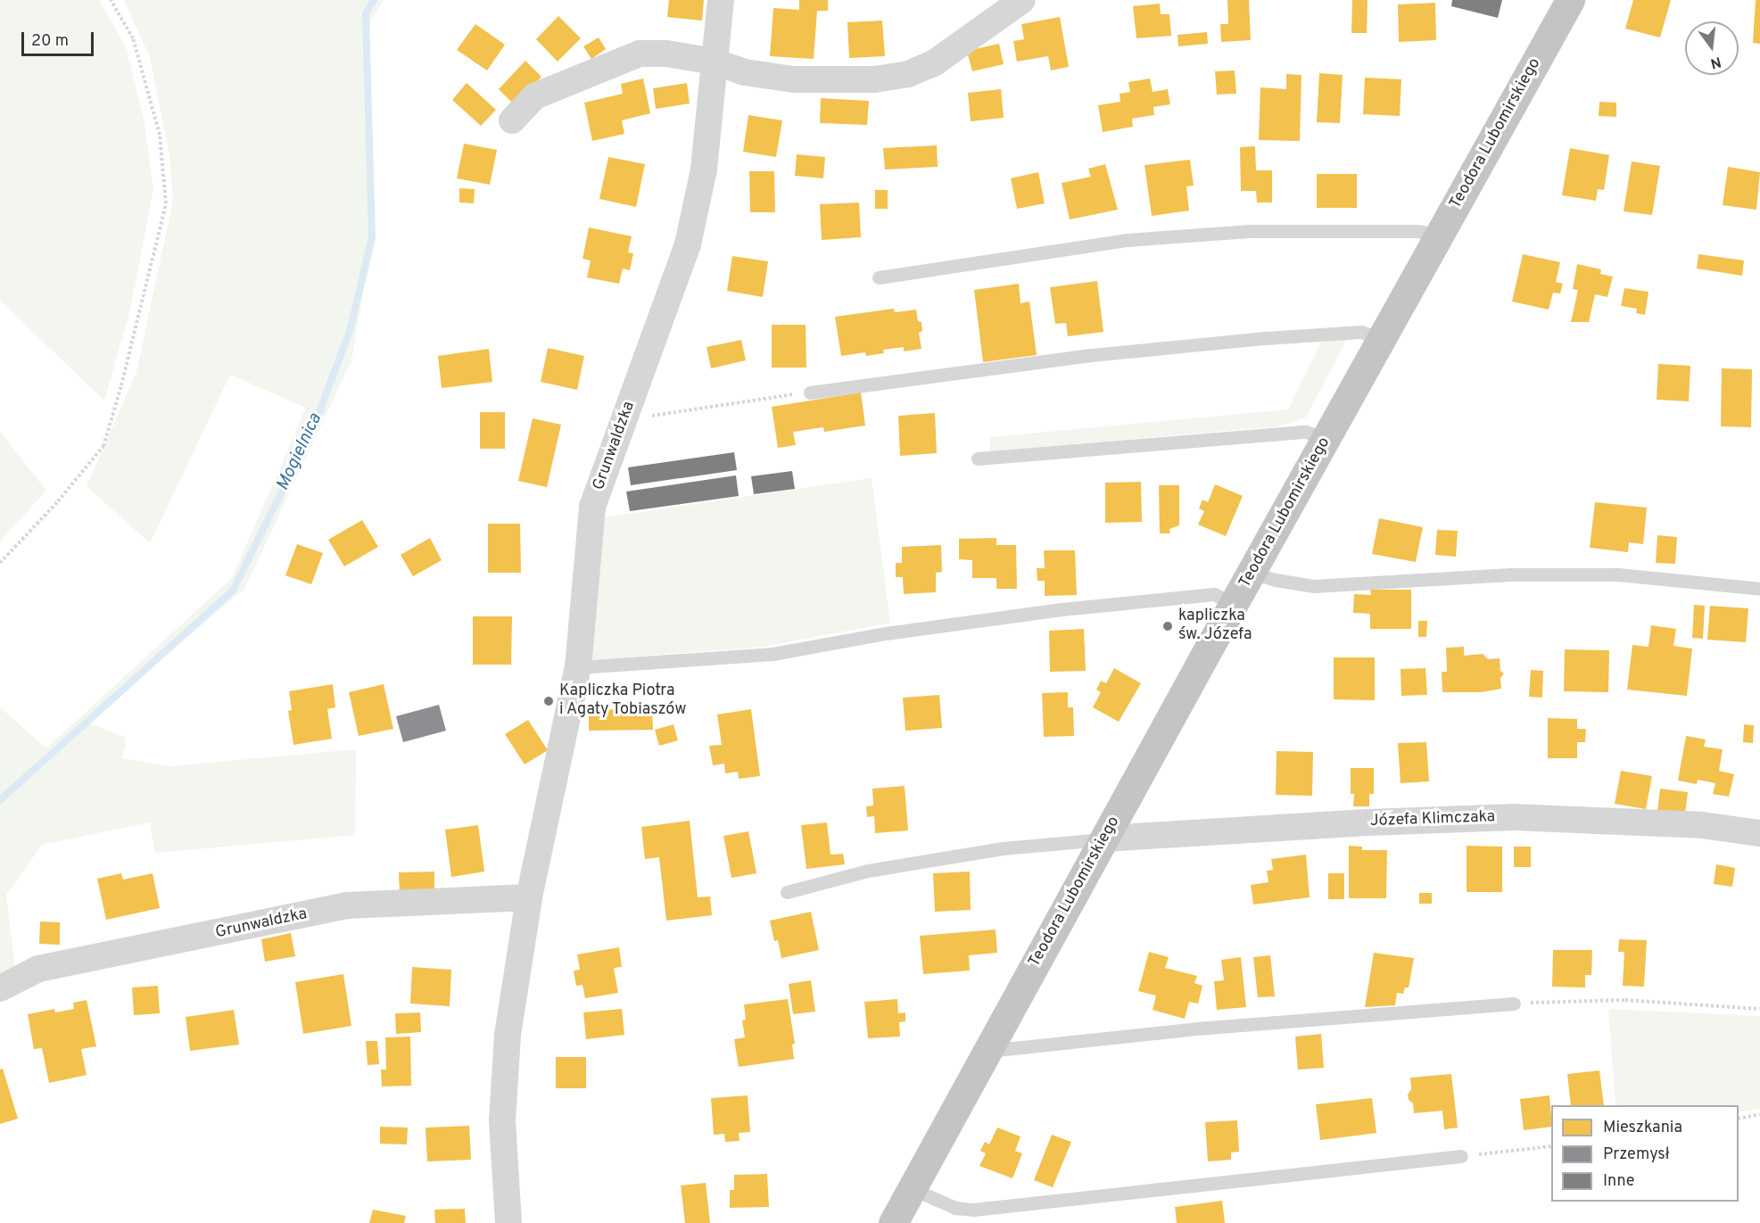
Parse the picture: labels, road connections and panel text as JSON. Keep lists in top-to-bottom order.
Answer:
{
  "streets": {
    "highway": ["Teodora Lubomirskiego"],
    "street": ["Grunwaldzka", "Józefa Klimczaka"]
  },
  "crossings": [
    ["Teodora Lubomirskiego", "Józefa Klimczaka"]
  ],
  "water": ["Mogielnica"],
  "places": ["kapliczka św. Józefa", "Kapliczka Piotra i Agaty Tobiaszów"],
  "legend": ["Mieszkania", "Przemysł", "Inne"],
  "scale_bar": "20 m",
  "north": "bottom"
}
